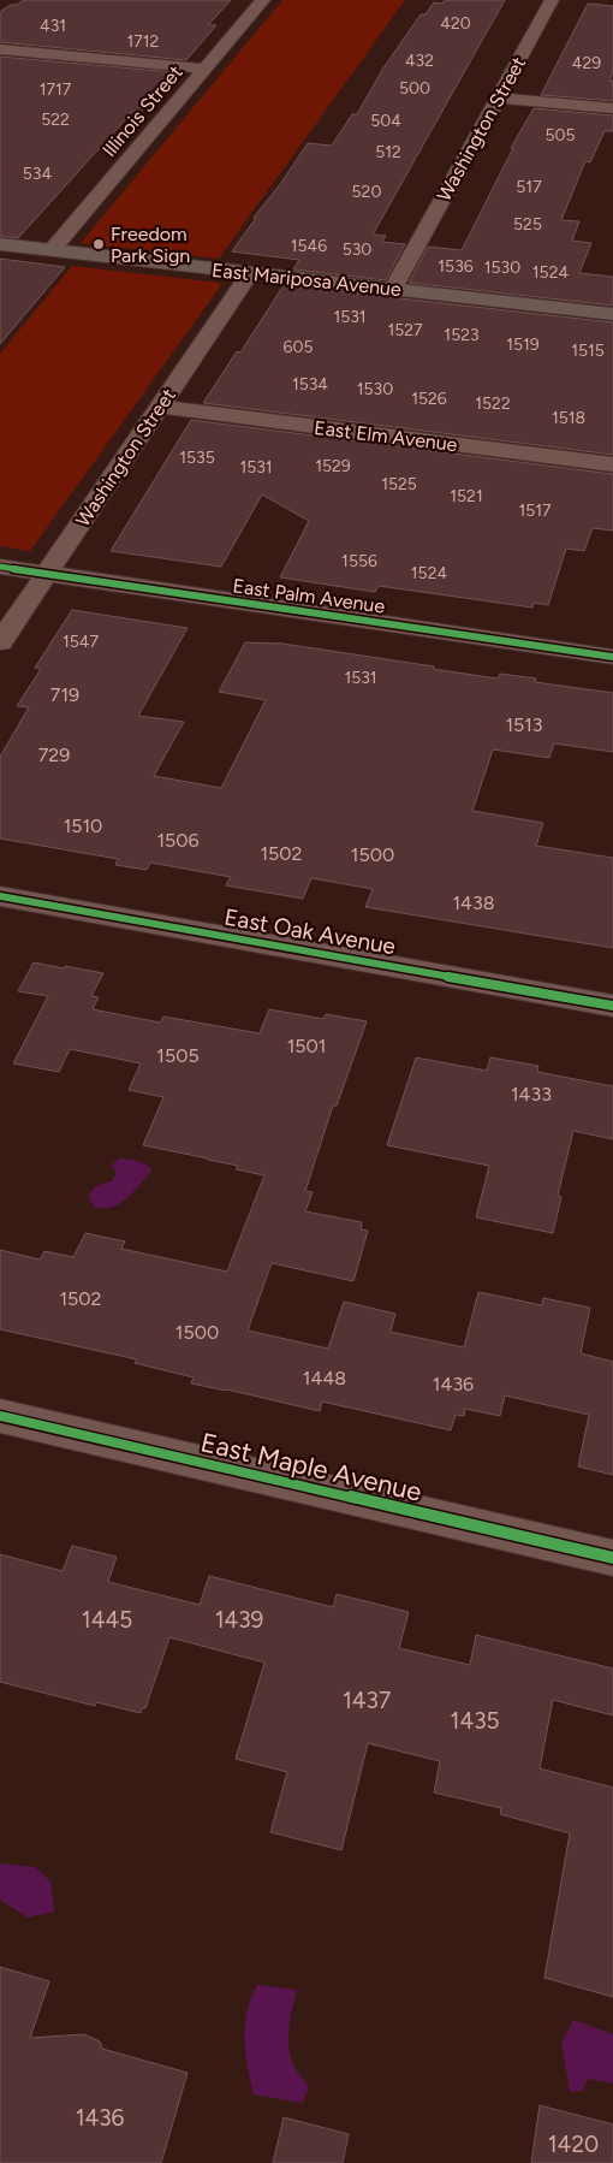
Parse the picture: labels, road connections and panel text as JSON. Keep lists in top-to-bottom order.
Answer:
{
  "streets": {
    "street": [
      "Illinois Street",
      "Washington Street",
      "East Mariposa Avenue",
      "East Elm Avenue",
      "East Palm Avenue",
      "East Oak Avenue",
      "East Maple Avenue"
    ]
  },
  "crossings": [
    ["Illinois Street", "East Mariposa Avenue"],
    ["Washington Street", "East Mariposa Avenue"],
    ["Washington Street", "East Elm Avenue"],
    ["Washington Street", "East Palm Avenue"]
  ],
  "places": ["Freedom Park Sign"],
  "house_numbers": [
    "420",
    "431",
    "1712",
    "432",
    "429",
    "500",
    "1717",
    "522",
    "504",
    "505",
    "512",
    "534",
    "517",
    "520",
    "525",
    "1546",
    "530",
    "1536",
    "1530",
    "1524",
    "1531",
    "1527",
    "1523",
    "1519",
    "605",
    "1515",
    "1534",
    "1530",
    "1526",
    "1522",
    "1518",
    "1535",
    "1529",
    "1531",
    "1525",
    "1521",
    "1517",
    "1556",
    "1524",
    "1547",
    "1531",
    "719",
    "1513",
    "729",
    "1510",
    "1506",
    "1502",
    "1500",
    "1438",
    "1501",
    "1505",
    "1433",
    "1502",
    "1500",
    "1448",
    "1436",
    "1445",
    "1439",
    "1437",
    "1435",
    "1436",
    "1420"
  ]
}
